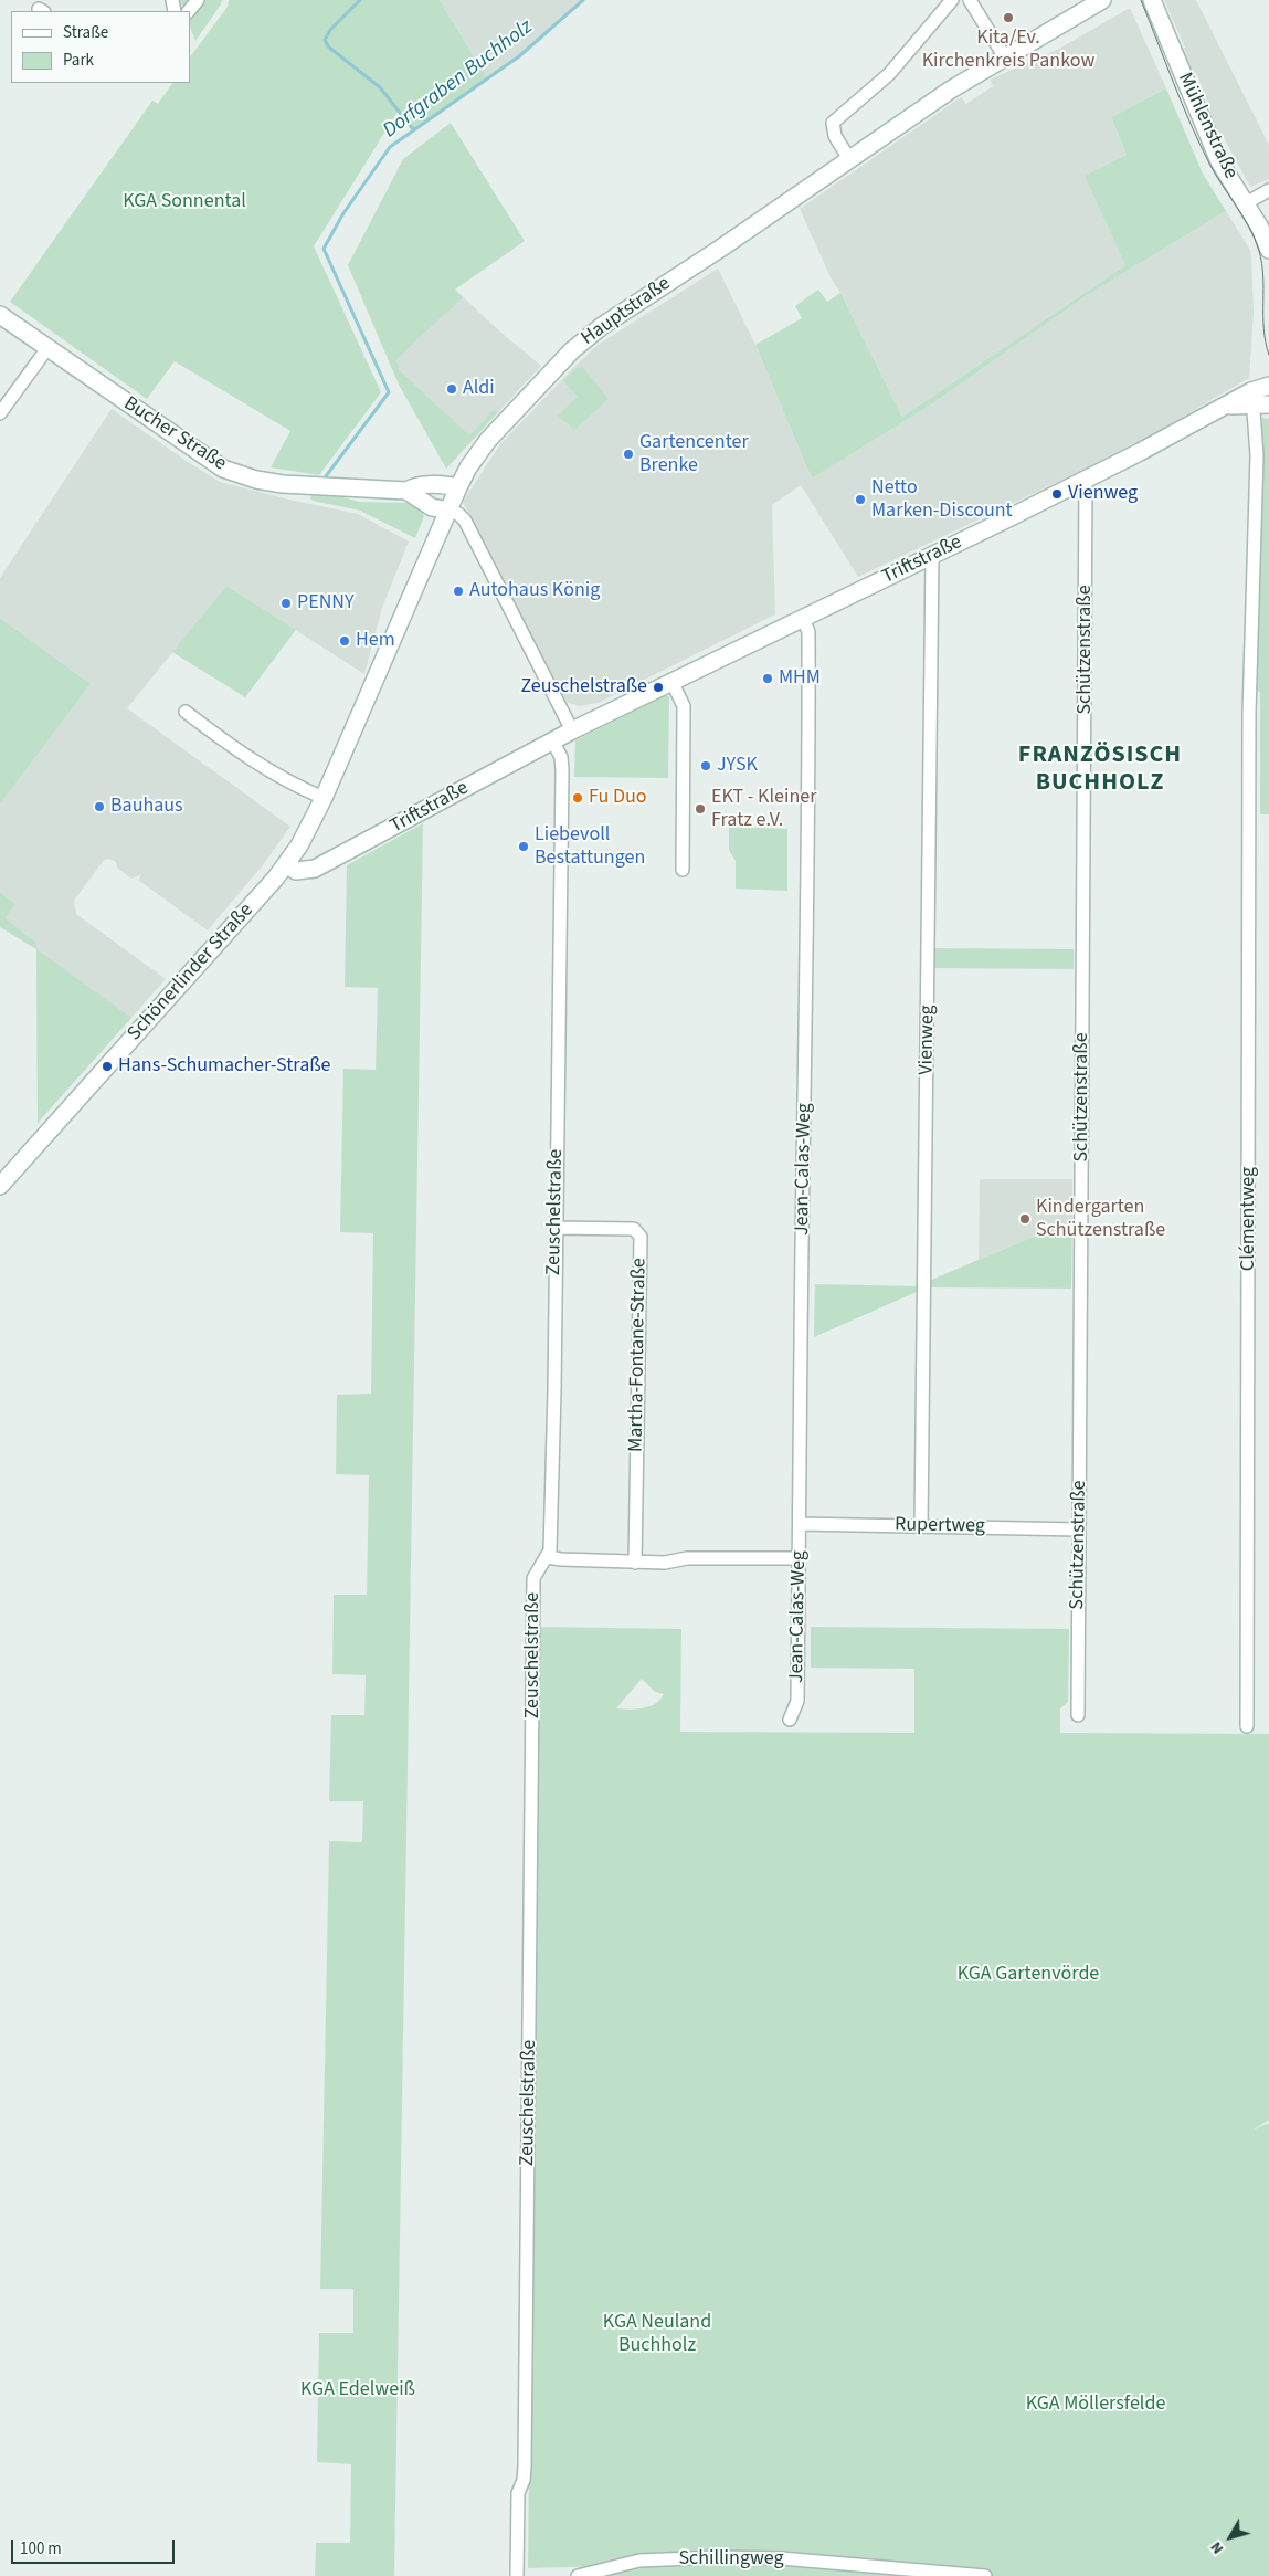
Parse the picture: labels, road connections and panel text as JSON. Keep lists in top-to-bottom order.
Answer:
{
  "streets": {
    "main road": [
      "Mühlenstraße",
      "Hauptstraße",
      "Bucher Straße",
      "Triftstraße",
      "Schönerlinder Straße"
    ],
    "street": [
      "Schützenstraße",
      "Vienweg",
      "Jean-Calas-Weg",
      "Zeuschelstraße",
      "Clémentweg",
      "Martha-Fontane-Straße",
      "Rupertweg",
      "Schillingweg"
    ]
  },
  "crossings": [
    ["Hauptstraße", "Bucher Straße"],
    ["Hauptstraße", "Schönerlinder Straße"],
    ["Triftstraße", "Schützenstraße"],
    ["Triftstraße", "Schönerlinder Straße"],
    ["Triftstraße", "Vienweg"],
    ["Triftstraße", "Jean-Calas-Weg"],
    ["Triftstraße", "Zeuschelstraße"],
    ["Triftstraße", "Clémentweg"],
    ["Schützenstraße", "Rupertweg"],
    ["Vienweg", "Rupertweg"],
    ["Jean-Calas-Weg", "Rupertweg"],
    ["Zeuschelstraße", "Martha-Fontane-Straße"]
  ],
  "districts": ["FRANZÖSISCH BUCHHOLZ"],
  "water": ["Dorfgraben Buchholz"],
  "parks": [
    "KGA Sonnental",
    "KGA Gartenvörde",
    "KGA Neuland Buchholz",
    "KGA Edelweiß",
    "KGA Möllersfelde"
  ],
  "places": [
    "Kita/Ev. Kirchenkreis Pankow",
    "Aldi",
    "Gartencenter Brenke",
    "Vienweg",
    "Netto Marken-Discount",
    "Autohaus König",
    "PENNY",
    "Hem",
    "MHM",
    "Zeuschelstraße",
    "JYSK",
    "Fu Duo",
    "Bauhaus",
    "EKT - Kleiner Fratz e.V.",
    "Liebevoll Bestattungen",
    "Hans-Schumacher-Straße",
    "Kindergarten Schützenstraße"
  ],
  "legend": ["Straße", "Park"],
  "scale_bar": "100 m",
  "north": "bottom left"
}
